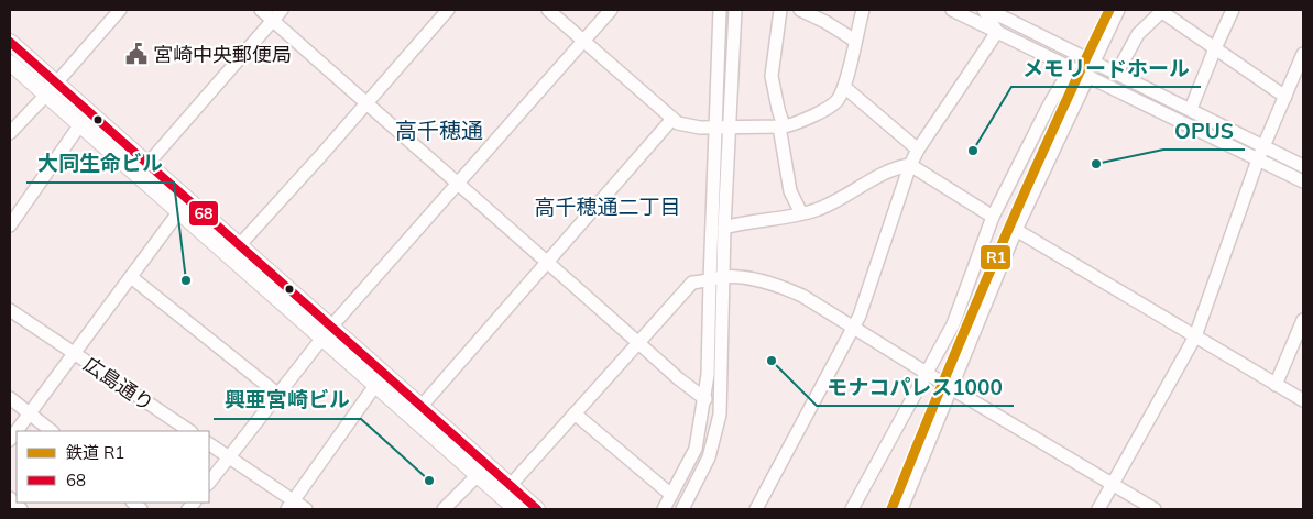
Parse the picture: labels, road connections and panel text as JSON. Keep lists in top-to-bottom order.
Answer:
{
  "streets": {
    "street": ["広島通り"]
  },
  "districts": ["高千穂通", "高千穂通二丁目"],
  "places": {
    "public building": ["宮崎中央郵便局"],
    "other": [
      "メモリードホール",
      "OPUS",
      "大同生命ビル",
      "モナコパレス1000",
      "興亜宮崎ビル"
    ]
  },
  "lines": ["rail line R1", "transit line 68"],
  "legend": ["鉄道 R1", "68"]
}
